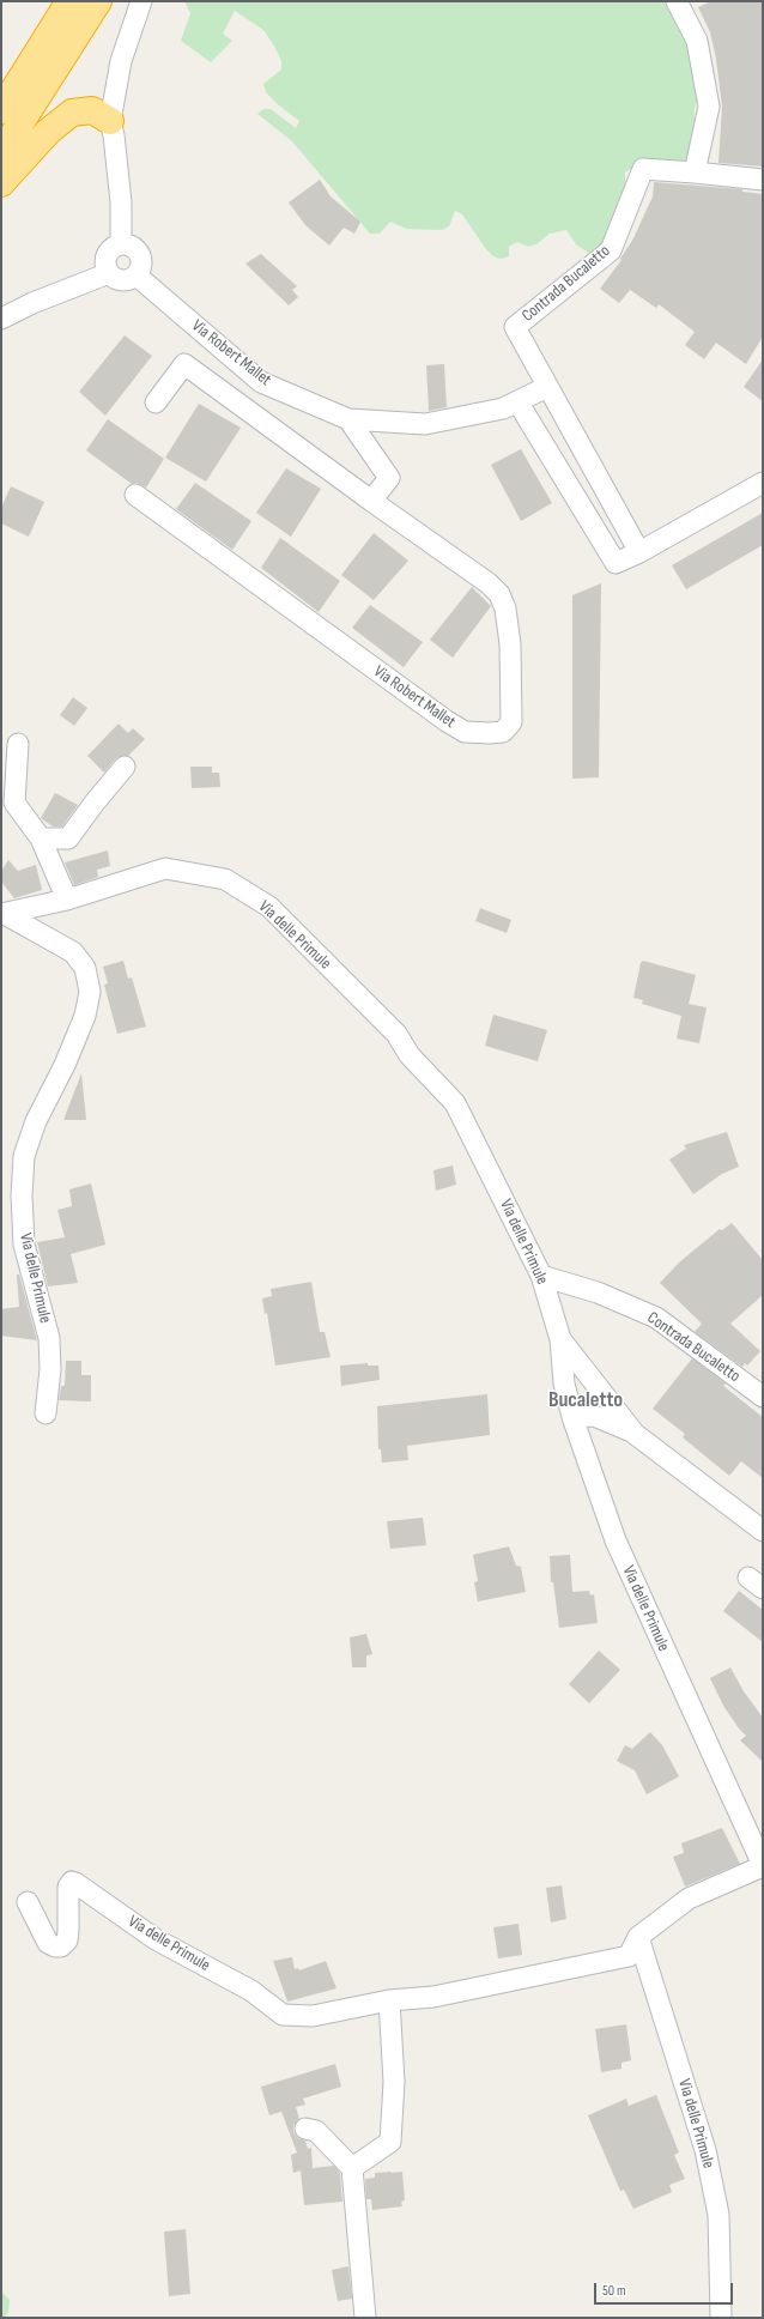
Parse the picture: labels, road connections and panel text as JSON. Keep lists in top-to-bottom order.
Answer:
{
  "streets": {
    "street": ["Contrada Bucaletto", "Via Robert Mallet", "Via delle Primule"]
  },
  "crossings": [
    ["Contrada Bucaletto", "Via delle Primule"]
  ],
  "districts": ["Bucaletto"],
  "scale_bar": "50 m"
}
